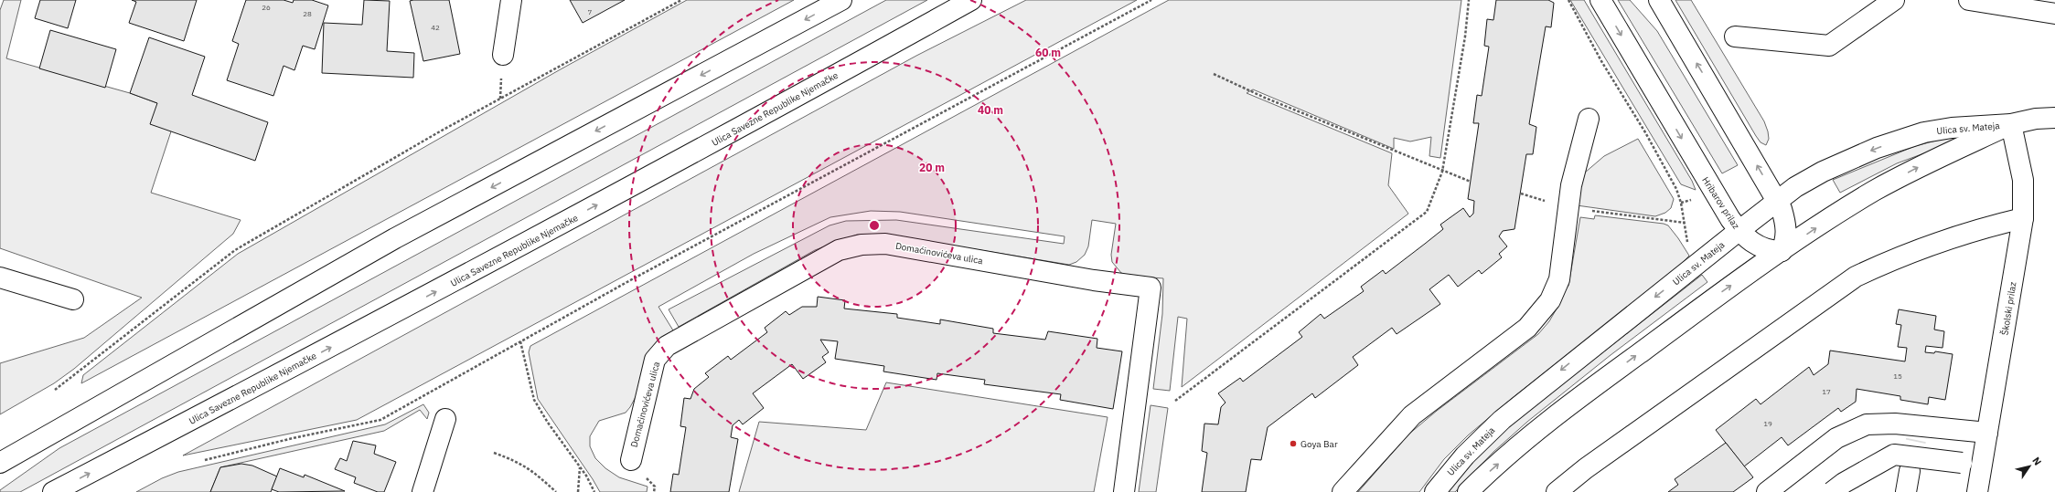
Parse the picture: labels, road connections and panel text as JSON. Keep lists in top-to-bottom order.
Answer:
{
  "streets": {
    "street": [
      "Ulica Savezne Republike Njemačke",
      "Ulica sv. Mateja",
      "Hribarov prilaz",
      "Domaćinovićeva ulica",
      "Školski prilaz"
    ]
  },
  "crossings": [
    ["Ulica sv. Mateja", "Hribarov prilaz"],
    ["Ulica sv. Mateja", "Školski prilaz"]
  ],
  "places": ["Goya Bar"],
  "house_numbers": [
    "26",
    "7",
    "28",
    "42",
    "15",
    "17",
    "19"
  ],
  "north": "top right",
  "rings": ["60 m", "40 m", "20 m"]
}
